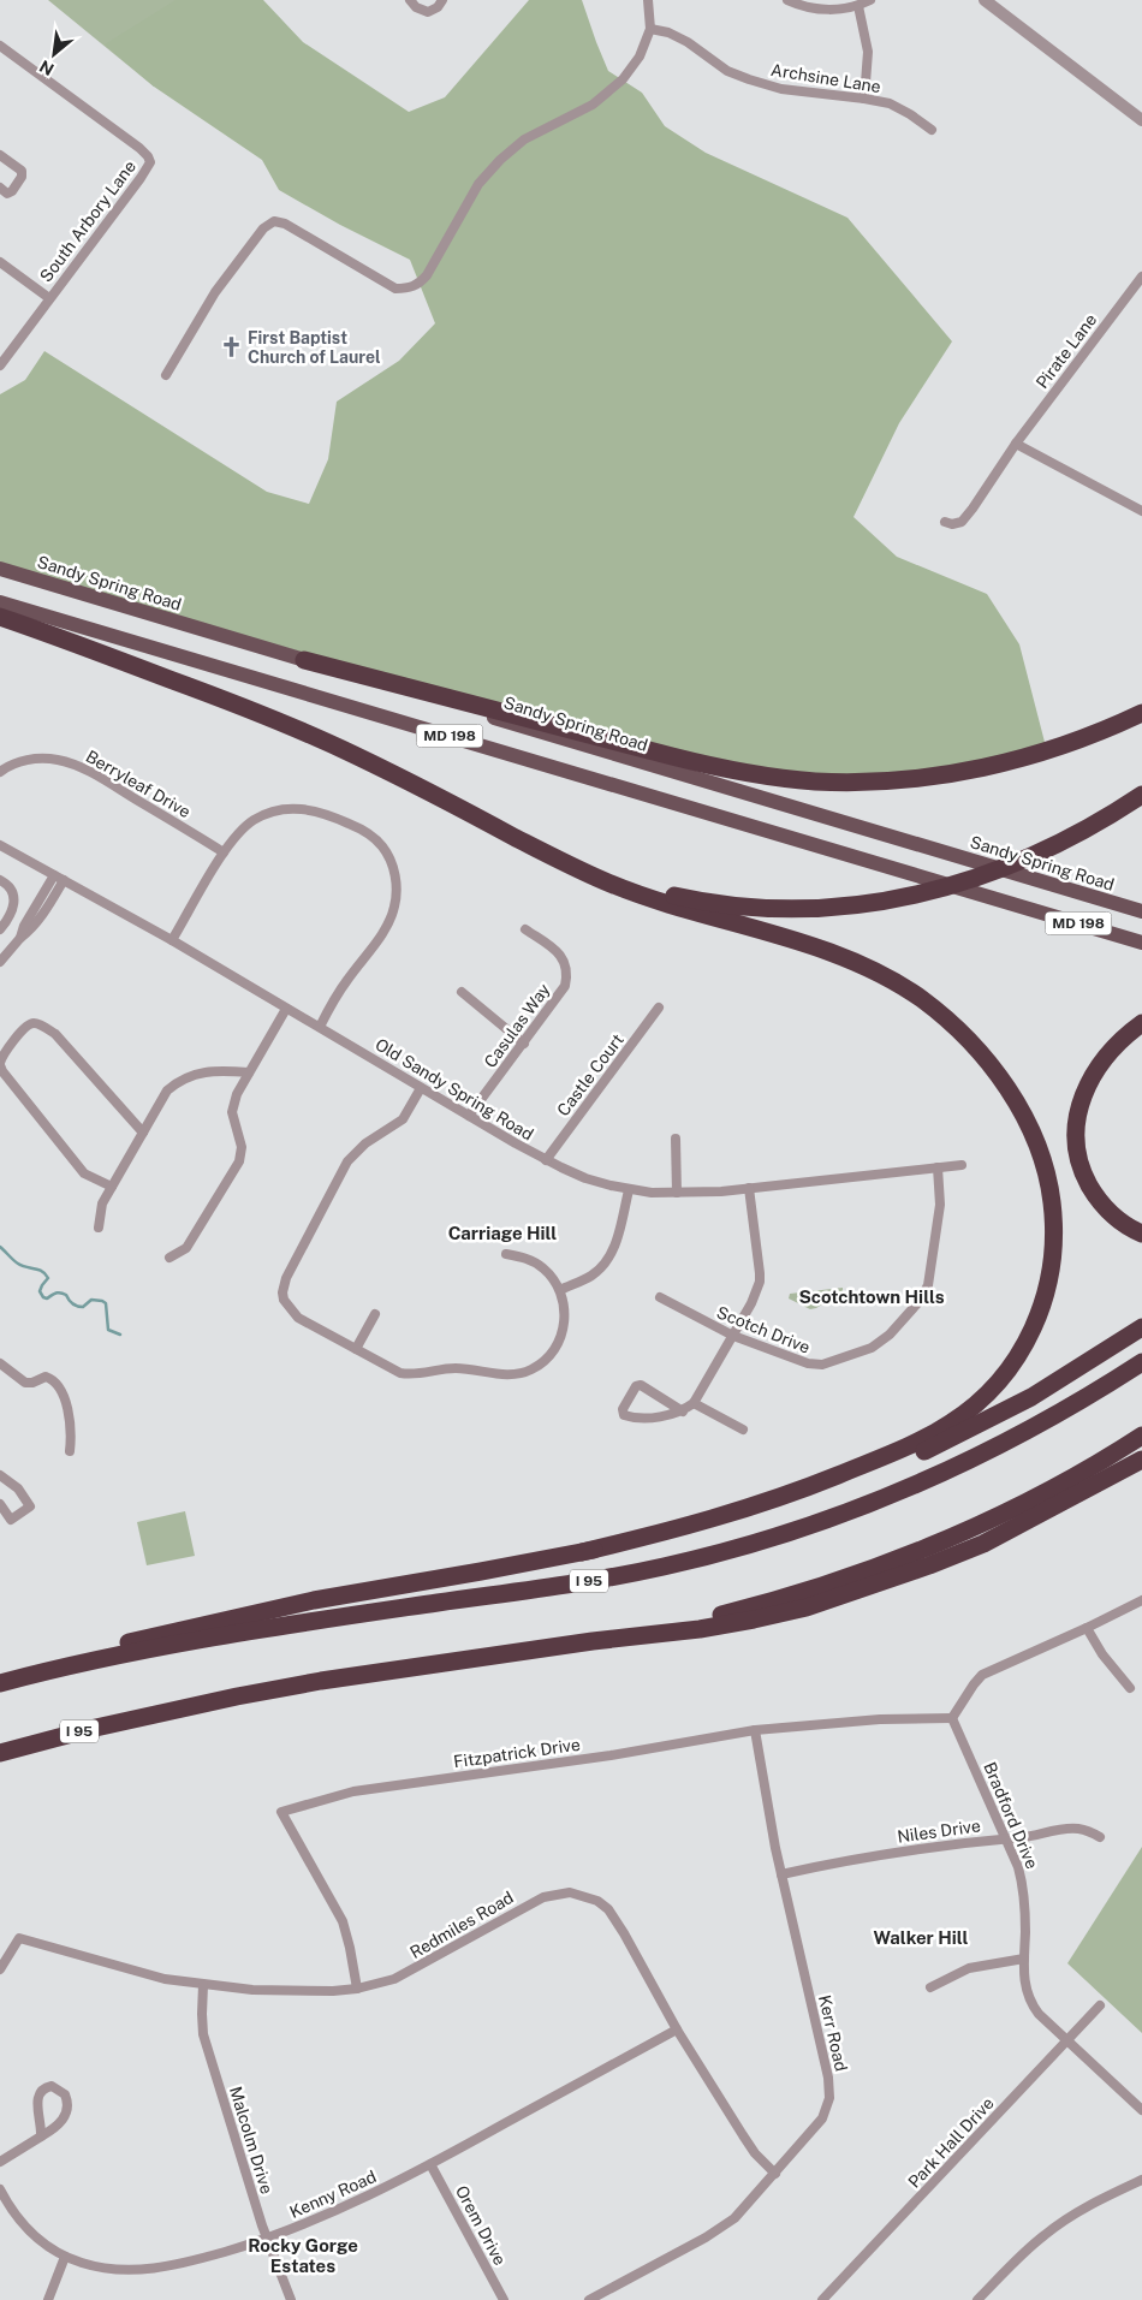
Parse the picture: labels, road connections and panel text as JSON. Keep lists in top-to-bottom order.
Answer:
{
  "streets": {
    "highway": ["I 95"],
    "main road": ["Sandy Spring Road", "MD 198"],
    "street": [
      "Archsine Lane",
      "South Arbory Lane",
      "Pirate Lane",
      "Berryleaf Drive",
      "Casulas Way",
      "Castle Court",
      "Old Sandy Spring Road",
      "Scotch Drive",
      "Fitzpatrick Drive",
      "Bradford Drive",
      "Niles Drive",
      "Redmiles Road",
      "Kerr Road",
      "Malcolm Drive",
      "Park Hall Drive",
      "Kenny Road",
      "Orem Drive"
    ]
  },
  "crossings": [
    ["Berryleaf Drive", "Old Sandy Spring Road"],
    ["Casulas Way", "Old Sandy Spring Road"],
    ["Castle Court", "Old Sandy Spring Road"],
    ["Old Sandy Spring Road", "Scotch Drive"],
    ["Fitzpatrick Drive", "Bradford Drive"],
    ["Fitzpatrick Drive", "Redmiles Road"],
    ["Fitzpatrick Drive", "Kerr Road"],
    ["Bradford Drive", "Niles Drive"],
    ["Bradford Drive", "Park Hall Drive"],
    ["Niles Drive", "Kerr Road"],
    ["Redmiles Road", "Kerr Road"],
    ["Redmiles Road", "Malcolm Drive"],
    ["Redmiles Road", "Kenny Road"],
    ["Malcolm Drive", "Kenny Road"],
    ["Kenny Road", "Orem Drive"]
  ],
  "districts": [
    "Carriage Hill",
    "Scotchtown Hills",
    "Walker Hill",
    "Rocky Gorge Estates"
  ],
  "places": {
    "church": ["First Baptist Church of Laurel"]
  },
  "north": "bottom left"
}
